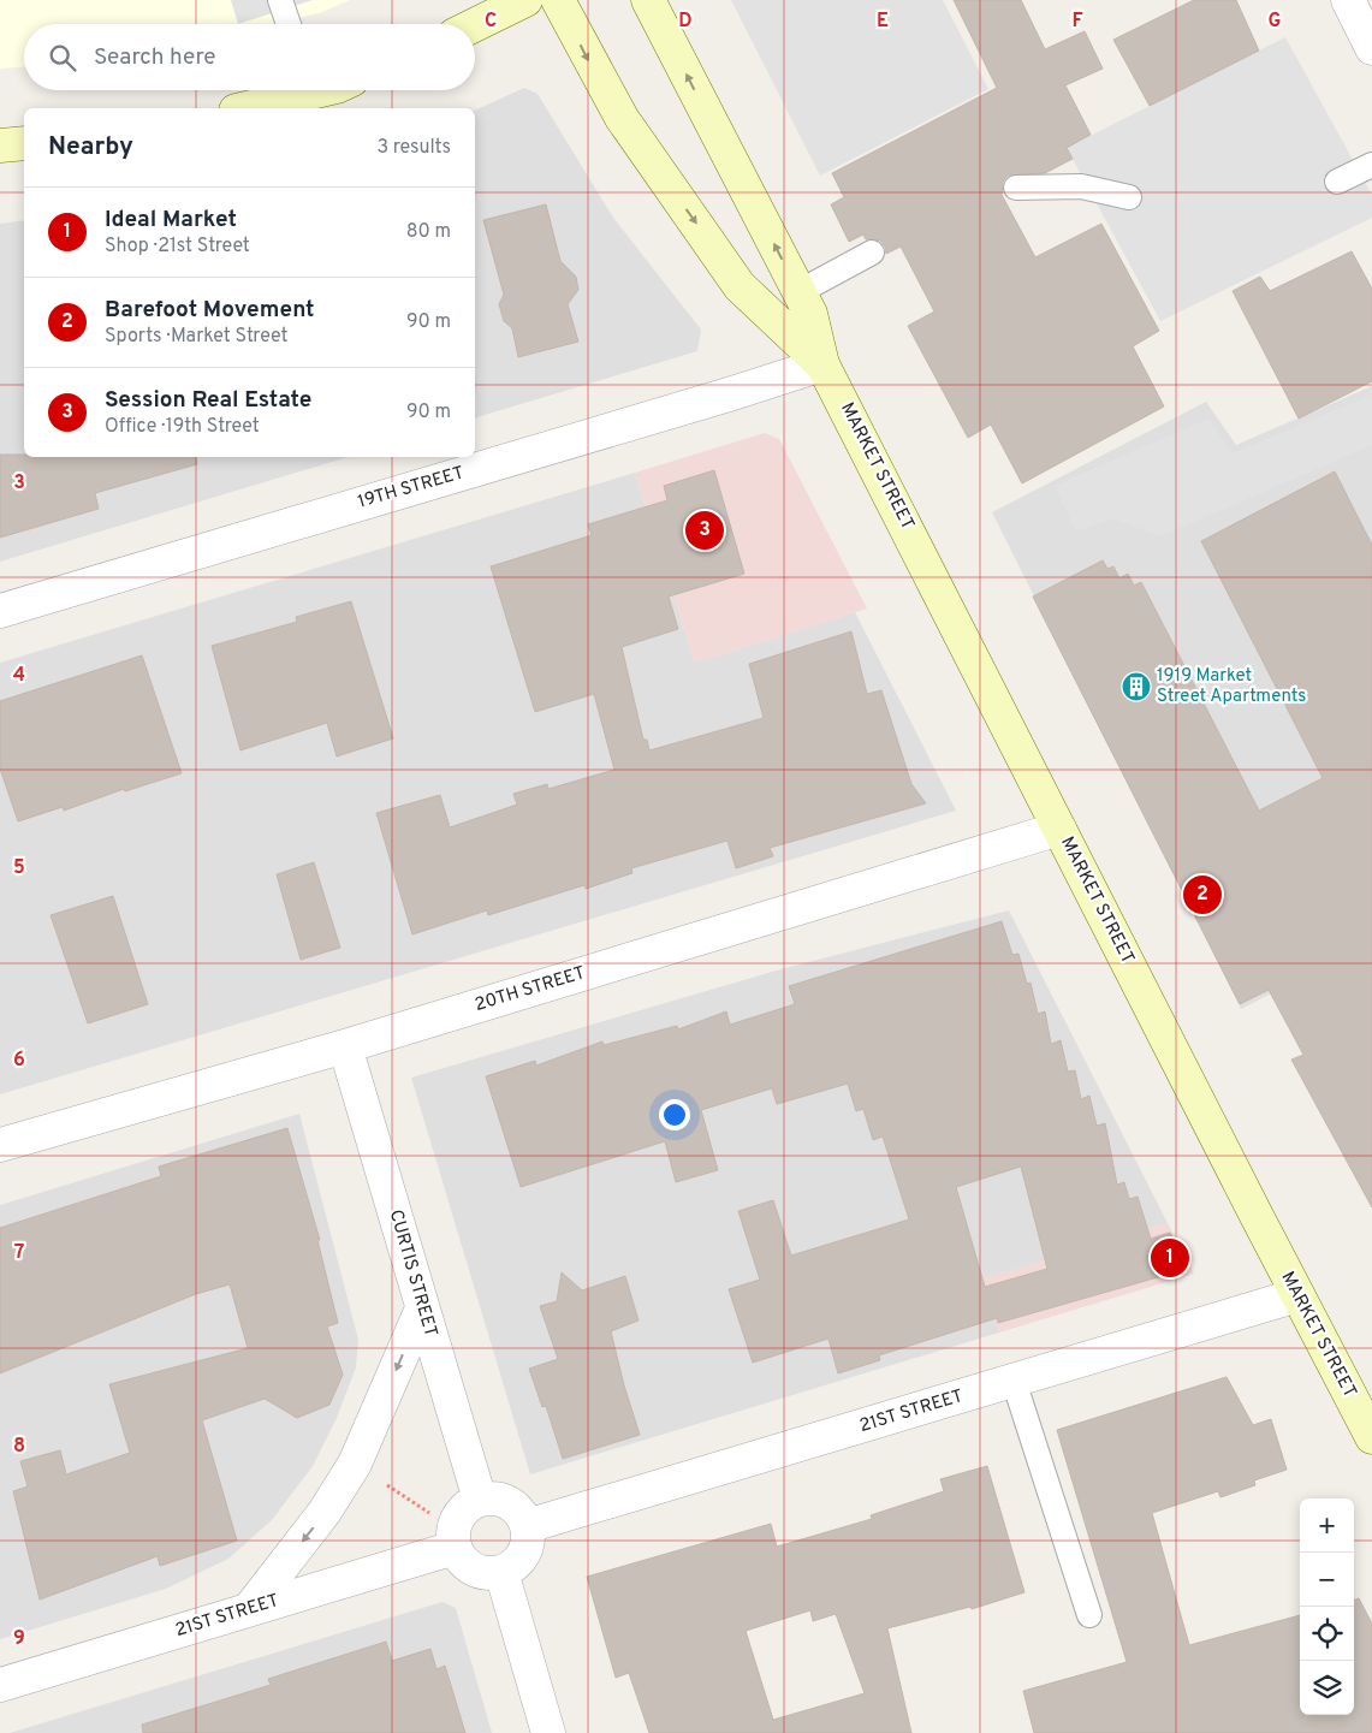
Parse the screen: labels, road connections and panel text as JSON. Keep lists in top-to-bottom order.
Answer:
{
  "streets": {
    "main road": ["MARKET STREET"],
    "street": [
      "19TH STREET",
      "20TH STREET",
      "CURTIS STREET",
      "21ST STREET"
    ]
  },
  "crossings": [
    ["MARKET STREET", "19TH STREET"],
    ["MARKET STREET", "20TH STREET"],
    ["MARKET STREET", "21ST STREET"],
    ["20TH STREET", "CURTIS STREET"],
    ["CURTIS STREET", "21ST STREET"]
  ],
  "places": {
    "building": ["1919 Market Street Apartments"]
  },
  "page": {
    "search": "Search here",
    "heading": ["Nearby", "3 results"],
    "list": [
      {
        "mark": "1",
        "name": "Ideal Market",
        "note": "Shop · 21st Street",
        "value": "80 m"
      },
      {
        "mark": "2",
        "name": "Barefoot Movement",
        "note": "Sports · Market Street",
        "value": "90 m"
      },
      {
        "mark": "3",
        "name": "Session Real Estate",
        "note": "Office · 19th Street",
        "value": "90 m"
      }
    ],
    "pins": ["3", "2", "1"],
    "map_buttons": ["+", "−"]
  },
  "grid": {
    "columns": [
      "C",
      "D",
      "E",
      "F",
      "G"
    ],
    "rows": [
      "3",
      "4",
      "5",
      "6",
      "7",
      "8",
      "9"
    ]
  }
}
